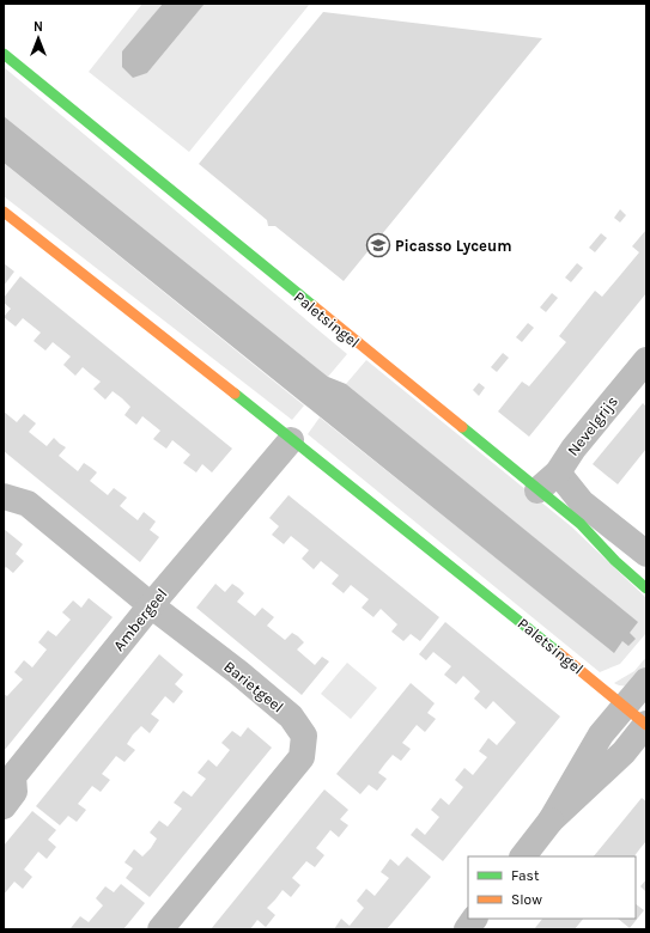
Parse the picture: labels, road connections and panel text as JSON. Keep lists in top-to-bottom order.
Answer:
{
  "streets": {
    "street": [
      "Paletsingel",
      "Nevelgrijs",
      "Ambergeel",
      "Barietgeel"
    ]
  },
  "crossings": [
    ["Paletsingel", "Nevelgrijs"],
    ["Paletsingel", "Ambergeel"],
    ["Ambergeel", "Barietgeel"]
  ],
  "places": {
    "school or university": ["Picasso Lyceum"]
  },
  "legend": ["Fast", "Slow"],
  "north": "top"
}
